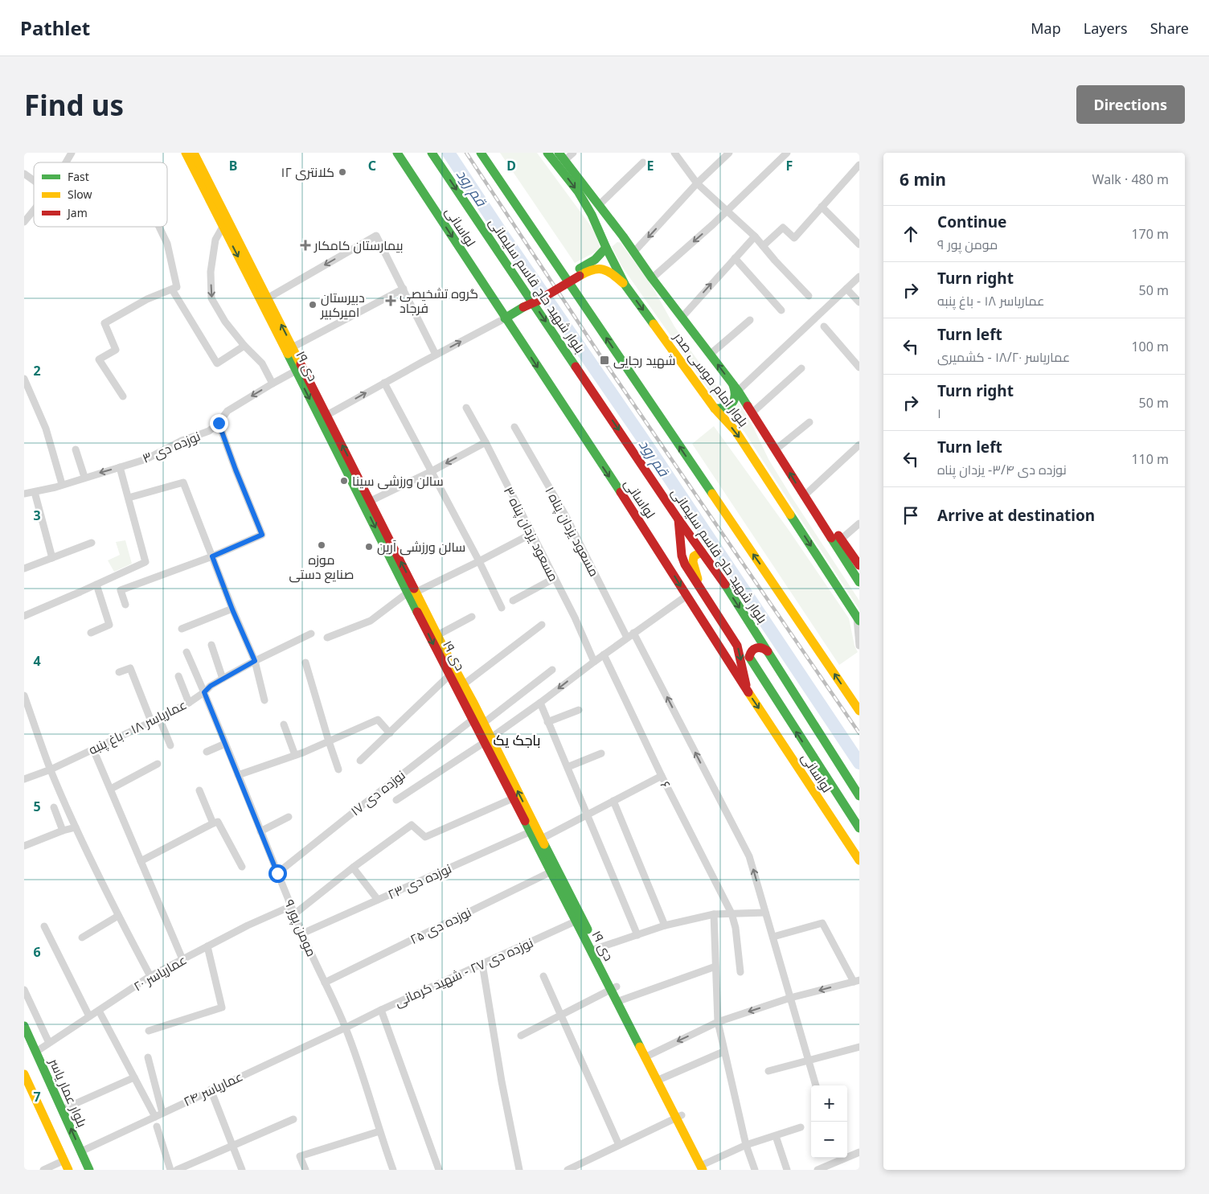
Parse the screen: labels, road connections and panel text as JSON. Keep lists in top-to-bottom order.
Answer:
{
  "streets": {
    "main road": [
      "لواسانی",
      "بلوار شهید حاج قاسم سلیمانی",
      "۱۹ دی",
      "بلوار امام موسی صدر",
      "بلوار عمار یاسر"
    ],
    "street": [
      "نوزده دی ۳",
      "۱ مسعود یزدان پناه",
      "۳ مسعود یزدان پناه",
      "عماریاسر ۱۸ - باغ پنبه",
      "۶",
      "نوزده دی ۱۷",
      "نوزده دی ۲۳",
      "نوزده دی ۲۵",
      "مومن پور ۹",
      "نوزده دی ۲۷ - شهید کرمانی",
      "عماریاسر ۲۰",
      "عماریاسر ۲۴"
    ]
  },
  "crossings": [
    ["لواسانی", "بلوار شهید حاج قاسم سلیمانی"],
    ["۱۹ دی", "نوزده دی ۳"],
    ["۱۹ دی", "نوزده دی ۱۷"],
    ["۱۹ دی", "نوزده دی ۲۳"],
    ["۱۹ دی", "نوزده دی ۲۵"],
    ["۱۹ دی", "نوزده دی ۲۷ - شهید کرمانی"],
    ["عماریاسر ۱۸ - باغ پنبه", "مومن پور ۹"],
    ["نوزده دی ۱۷", "مومن پور ۹"],
    ["نوزده دی ۲۳", "مومن پور ۹"],
    ["نوزده دی ۲۵", "مومن پور ۹"],
    ["مومن پور ۹", "نوزده دی ۲۷ - شهید کرمانی"],
    ["مومن پور ۹", "عماریاسر ۲۰"],
    ["مومن پور ۹", "عماریاسر ۲۴"],
    ["نوزده دی ۲۷ - شهید کرمانی", "عماریاسر ۲۴"],
    ["عماریاسر ۲۰", "بلوار عمار یاسر"],
    ["عماریاسر ۲۴", "بلوار عمار یاسر"]
  ],
  "districts": ["باجک یک"],
  "water": ["قم رود"],
  "places": {
    "other": [
      "کلانتری ۱۲",
      "دبیرستان امیرکبیر",
      "سالن ورزشی سینا",
      "موزه صنایع دستی",
      "سالن ورزشی آرین"
    ],
    "health": ["بیمارستان کامکار", "گروه تشخیصی فرجاد"],
    "transit": ["شهید رجایی"]
  },
  "legend": ["Fast", "Slow", "Jam"],
  "page": {
    "header": "Pathlet",
    "nav": ["Map", "Layers", "Share"],
    "buttons": "Directions",
    "title": "Find us",
    "heading": ["6 min", "Walk · 480 m"],
    "list": [
      ["Continue", "مومن پور ۹", "170 m"],
      ["Turn right", "عماریاسر ۱۸ - باغ پنبه", "50 m"],
      ["Turn left", "عماریاسر ۱۸/۲۰ - کشمیری", "100 m"],
      ["Turn right", "۱", "50 m"],
      ["Turn left", "نوزده دی ۳/۴- یزدان پناه", "110 m"],
      "Arrive at destination"
    ],
    "map_buttons": ["+", "−"]
  },
  "grid": {
    "columns": [
      "B",
      "C",
      "D",
      "E",
      "F"
    ],
    "rows": [
      "2",
      "3",
      "4",
      "5",
      "6",
      "7"
    ]
  }
}
